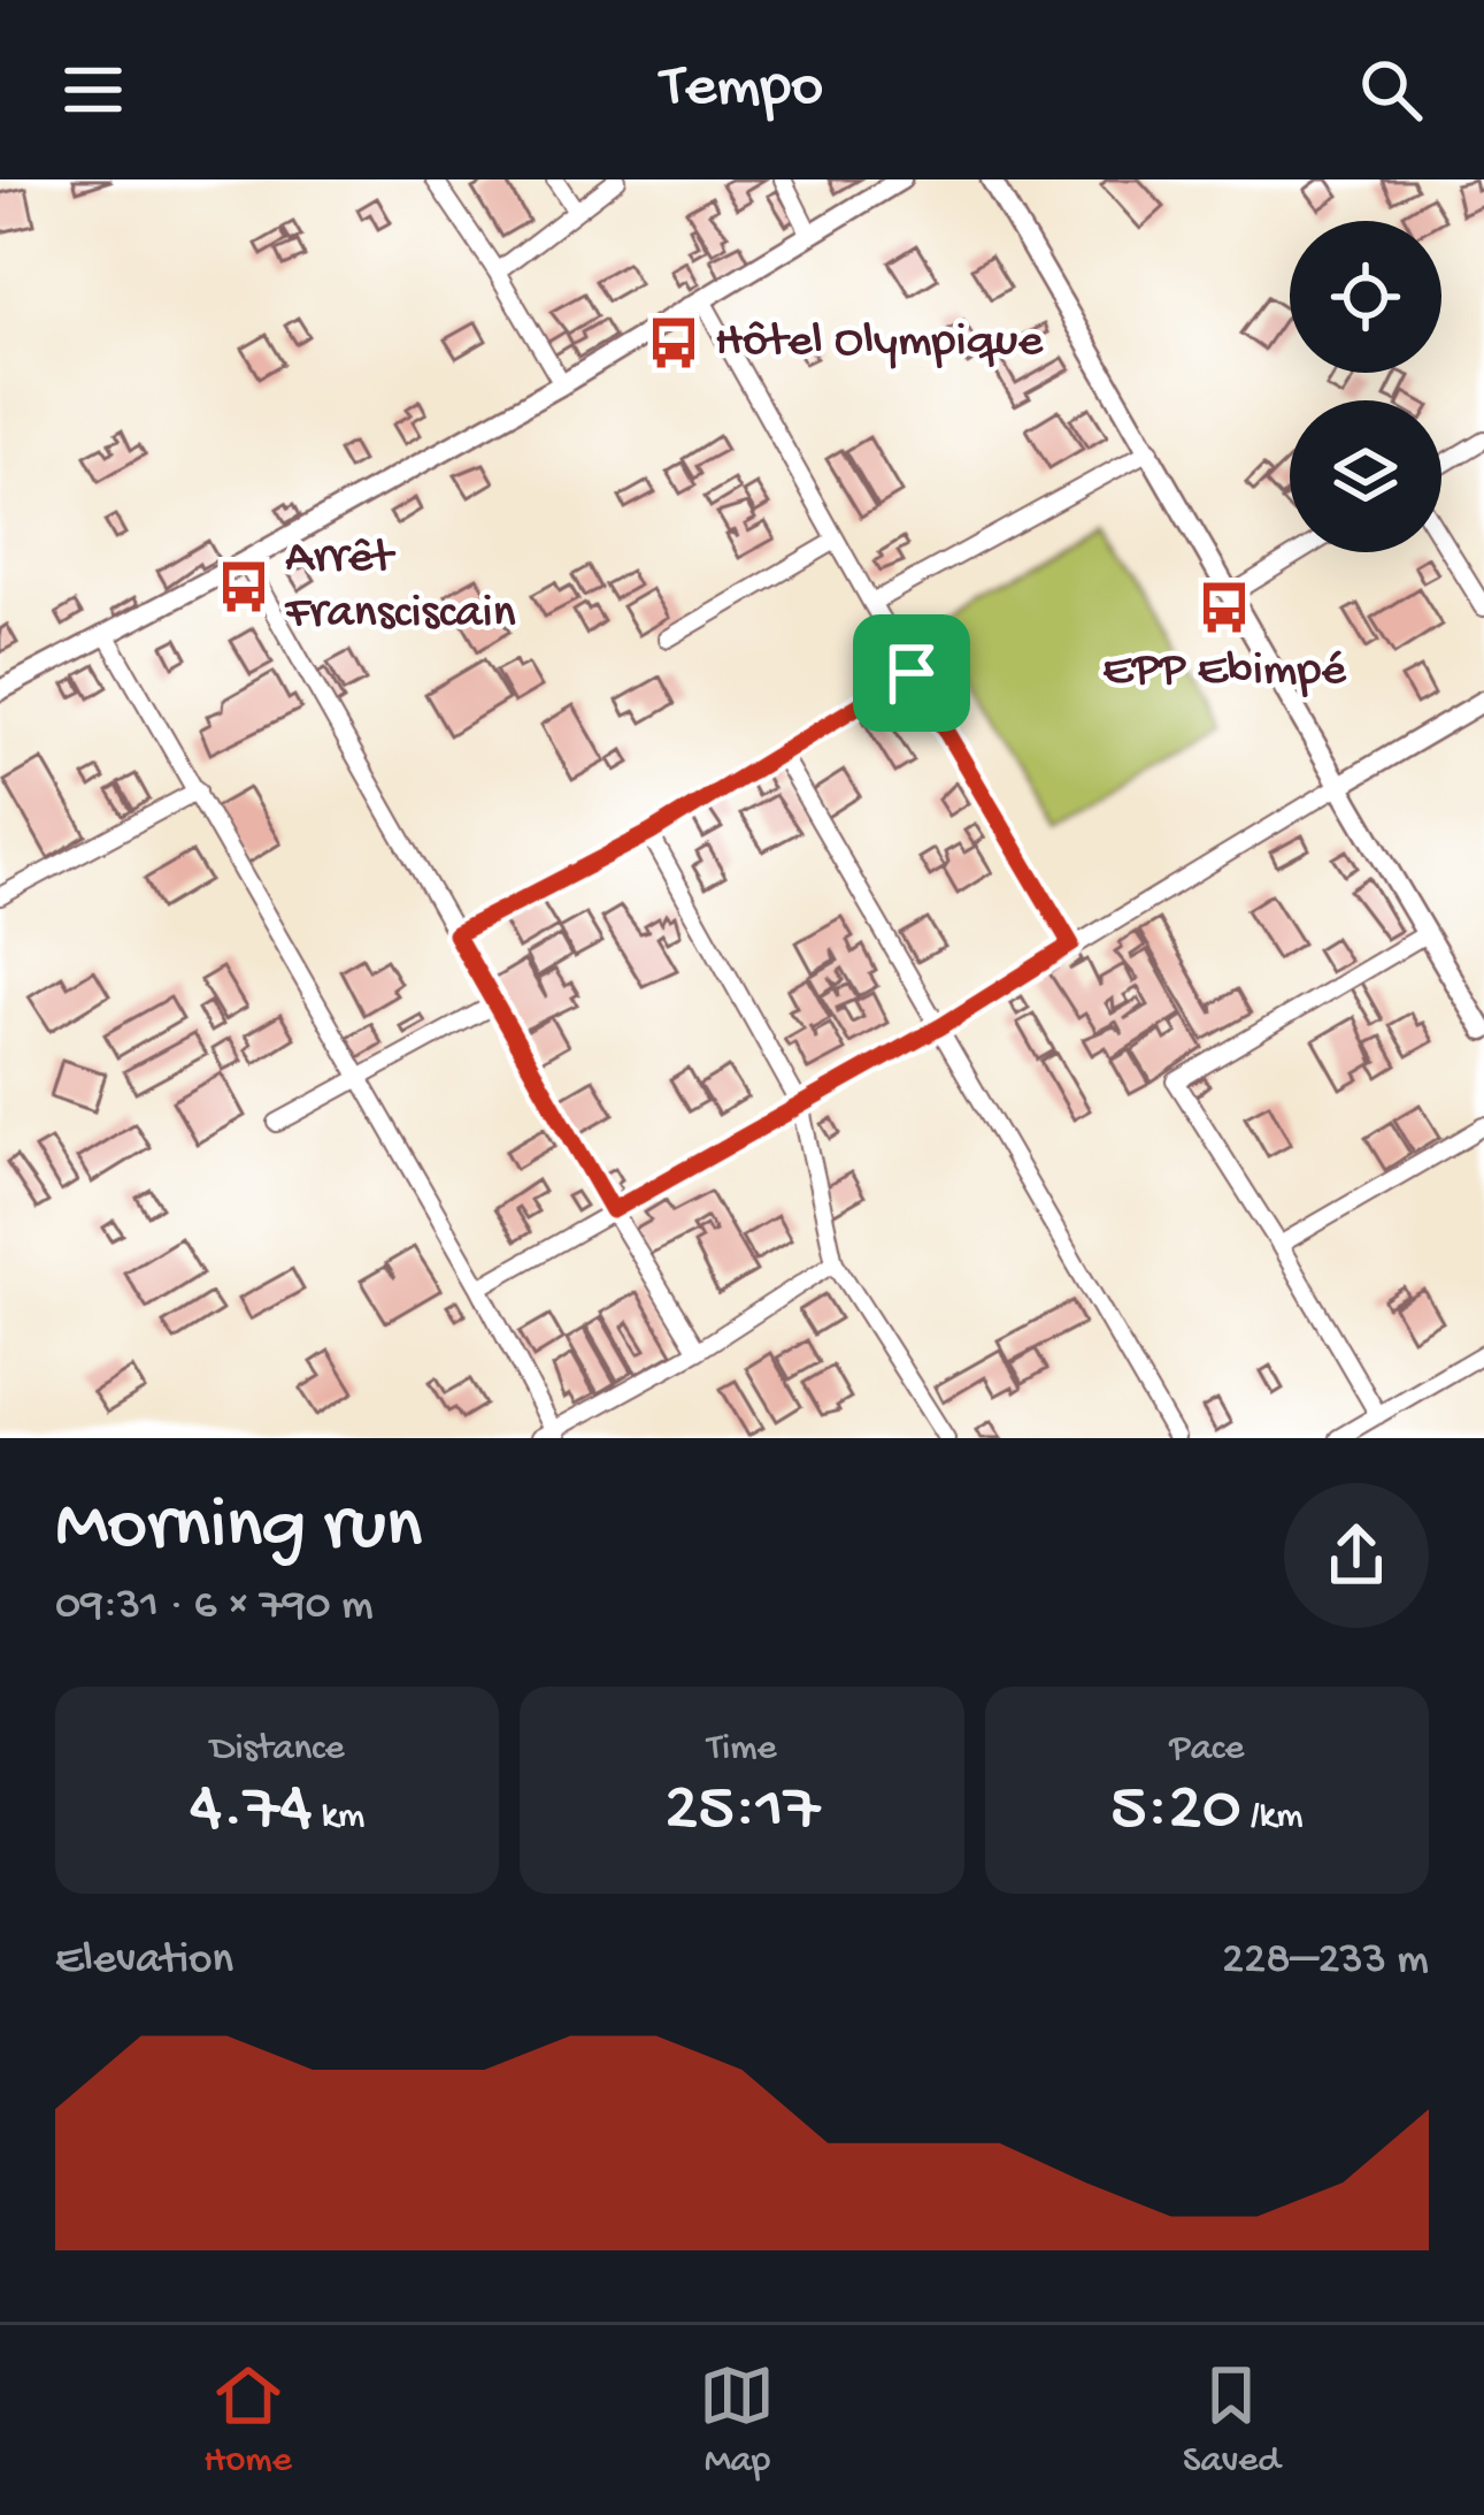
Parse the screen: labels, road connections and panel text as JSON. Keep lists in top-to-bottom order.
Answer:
{
  "places": {
    "bus stop": ["Hôtel Olympique", "Arrêt Fransciscain", "EPP Ebimpé"]
  },
  "page": {
    "header": "Tempo",
    "heading": ["Morning run", "09:31 · 6 × 790 m"],
    "stats": [
      ["Distance", "4.74 km"],
      ["Time", "25:17"],
      ["Pace", "5:20 /km"]
    ],
    "chart": ["Elevation", "228–233 m"],
    "tabs": ["Home", "Map", "Saved"]
  }
}
